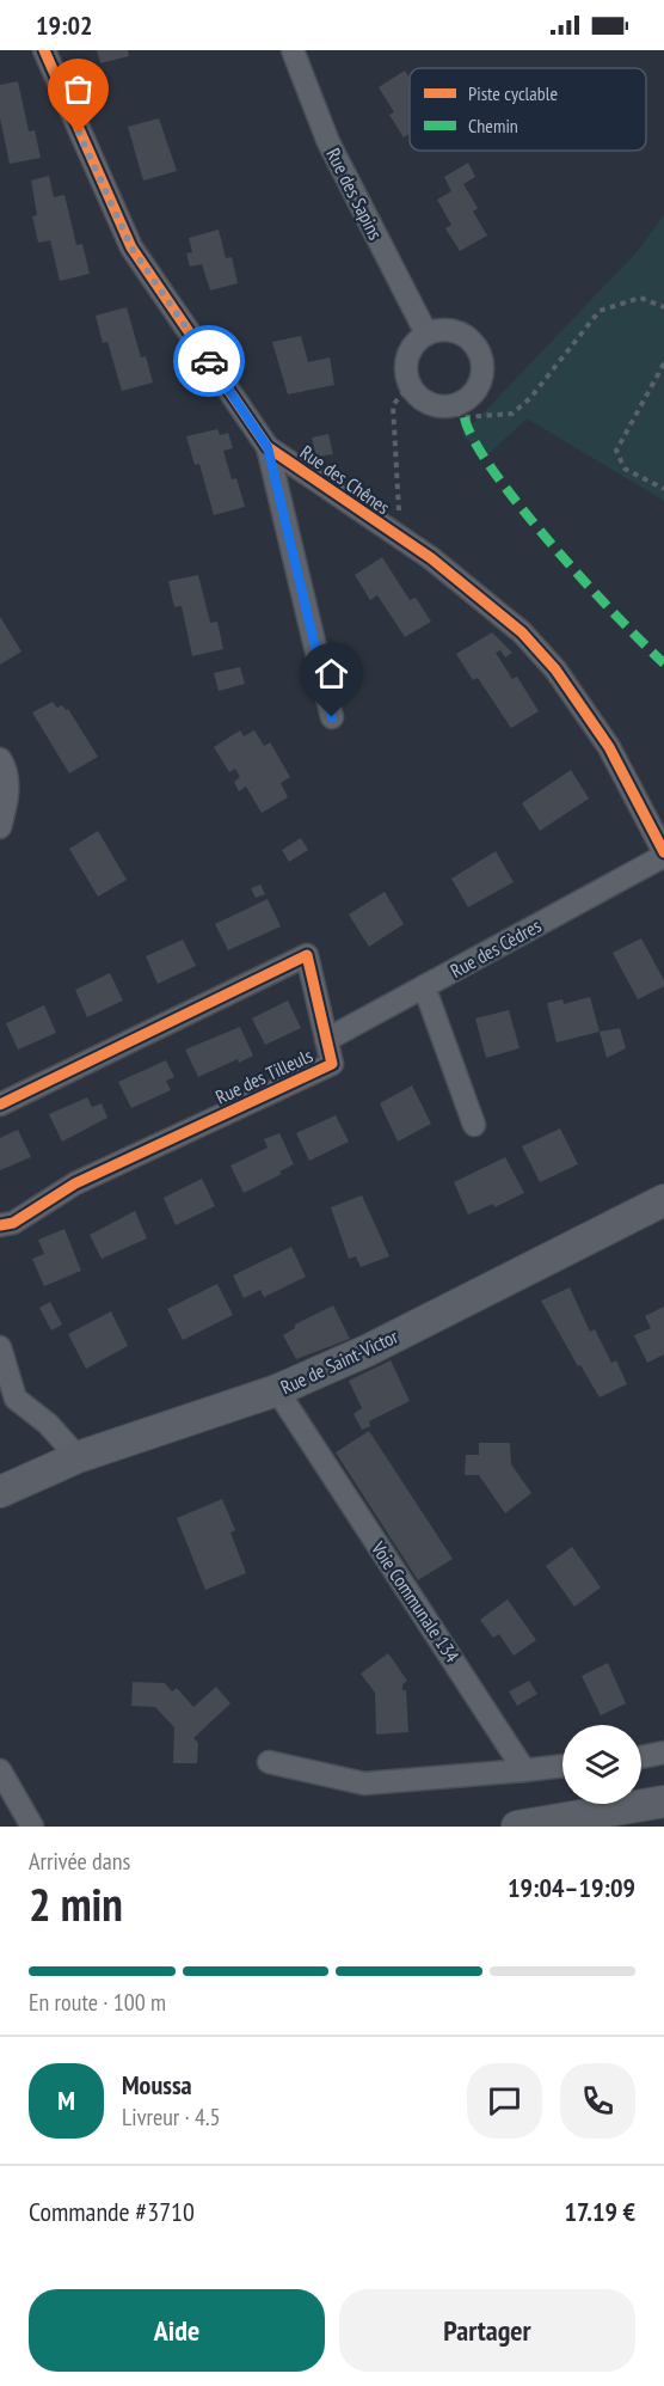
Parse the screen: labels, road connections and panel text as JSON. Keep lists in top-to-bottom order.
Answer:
{
  "streets": {
    "street": [
      "Rue des Sapins",
      "Rue des Chênes",
      "Rue des Cèdres",
      "Rue des Tilleuls",
      "Rue de Saint-Victor",
      "Voie Communale 134"
    ]
  },
  "crossings": [
    ["Rue des Chênes", "Rue des Cèdres"],
    ["Rue des Cèdres", "Rue des Tilleuls"],
    ["Rue de Saint-Victor", "Voie Communale 134"]
  ],
  "legend": ["Piste cyclable", "Chemin"],
  "page": {
    "status": "19:02",
    "heading": ["2 min", "Arrivée dans", "19:04–19:09"],
    "panel": [
      "Moussa",
      "Livreur · 4.5",
      "Commande #3710",
      "17.19 €"
    ],
    "bar": "En route · 100 m",
    "round": "M",
    "buttons": ["Aide", "Partager"]
  }
}
